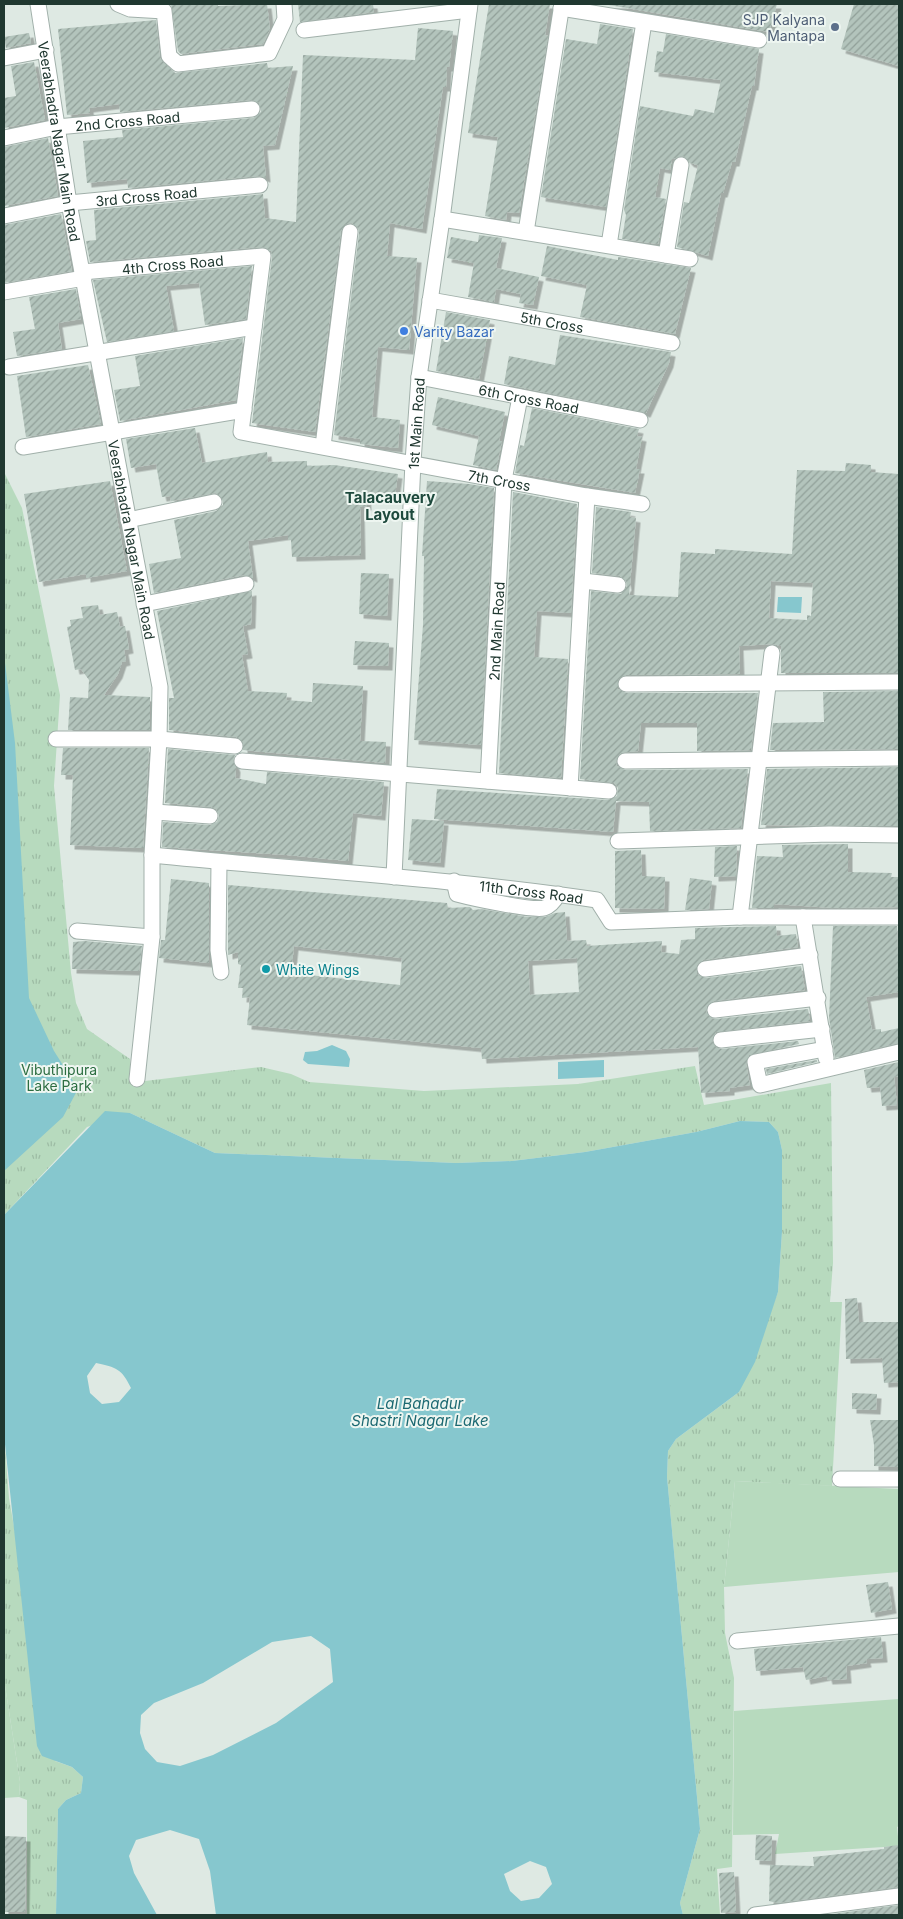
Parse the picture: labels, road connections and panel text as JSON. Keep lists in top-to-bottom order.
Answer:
{
  "streets": {
    "street": [
      "2nd Cross Road",
      "Veerabhadra Nagar Main Road",
      "3rd Cross Road",
      "4th Cross Road",
      "5th Cross",
      "6th Cross Road",
      "1st Main Road",
      "7th Cross",
      "2nd Main Road",
      "11th Cross Road"
    ]
  },
  "crossings": [
    ["2nd Cross Road", "Veerabhadra Nagar Main Road"],
    ["Veerabhadra Nagar Main Road", "3rd Cross Road"],
    ["Veerabhadra Nagar Main Road", "4th Cross Road"],
    ["Veerabhadra Nagar Main Road", "11th Cross Road"],
    ["5th Cross", "1st Main Road"],
    ["6th Cross Road", "1st Main Road"],
    ["6th Cross Road", "2nd Main Road"],
    ["1st Main Road", "7th Cross"],
    ["1st Main Road", "11th Cross Road"],
    ["7th Cross", "2nd Main Road"]
  ],
  "districts": ["Talacauvery Layout"],
  "water": ["Lal Bahadur Shastri Nagar Lake"],
  "parks": ["Vibuthipura Lake Park"],
  "places": ["SJP Kalyana Mantapa", "Varity Bazar", "White Wings"]
}
